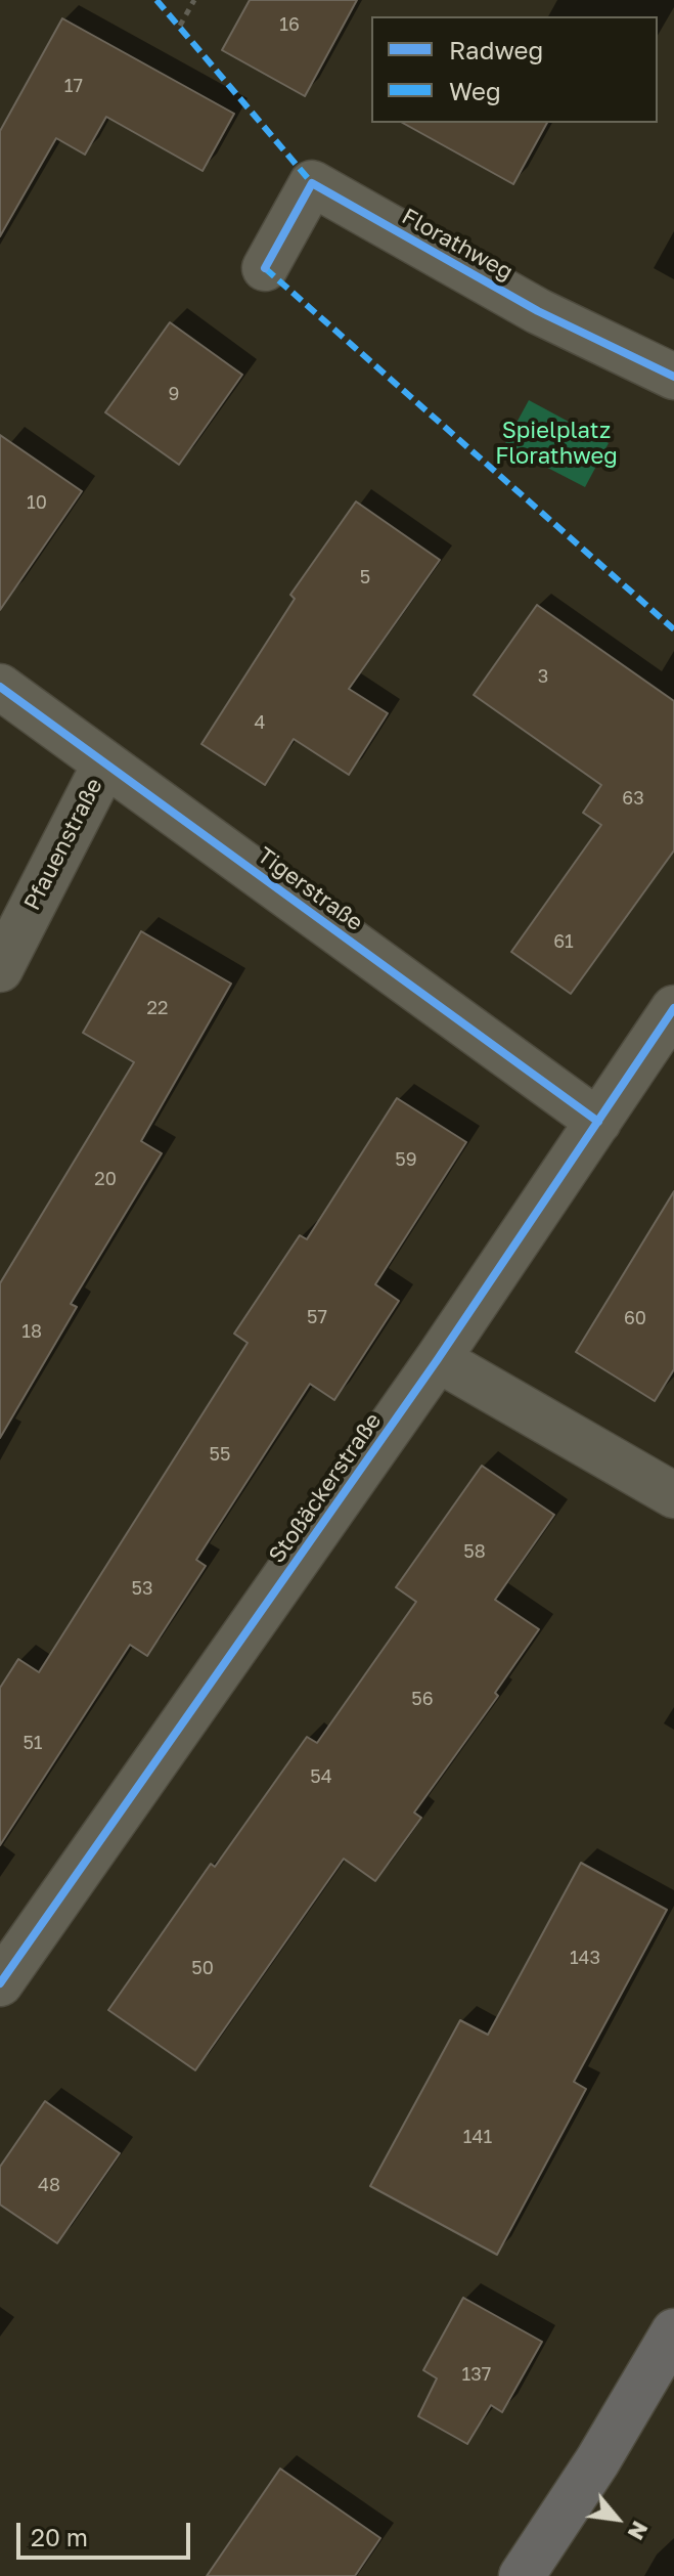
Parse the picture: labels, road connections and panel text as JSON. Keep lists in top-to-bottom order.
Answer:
{
  "streets": {
    "street": [
      "Florathweg",
      "Pfauenstraße",
      "Tigerstraße",
      "Stoßäckerstraße"
    ]
  },
  "crossings": [
    ["Pfauenstraße", "Tigerstraße"],
    ["Tigerstraße", "Stoßäckerstraße"]
  ],
  "parks": ["Spielplatz Florathweg"],
  "house_numbers": [
    "16",
    "17",
    "9",
    "10",
    "5",
    "3",
    "4",
    "63",
    "61",
    "22",
    "59",
    "20",
    "57",
    "60",
    "18",
    "55",
    "58",
    "53",
    "56",
    "51",
    "54",
    "143",
    "50",
    "141",
    "48",
    "137"
  ],
  "legend": ["Radweg", "Weg"],
  "scale_bar": "20 m",
  "north": "bottom right"
}
